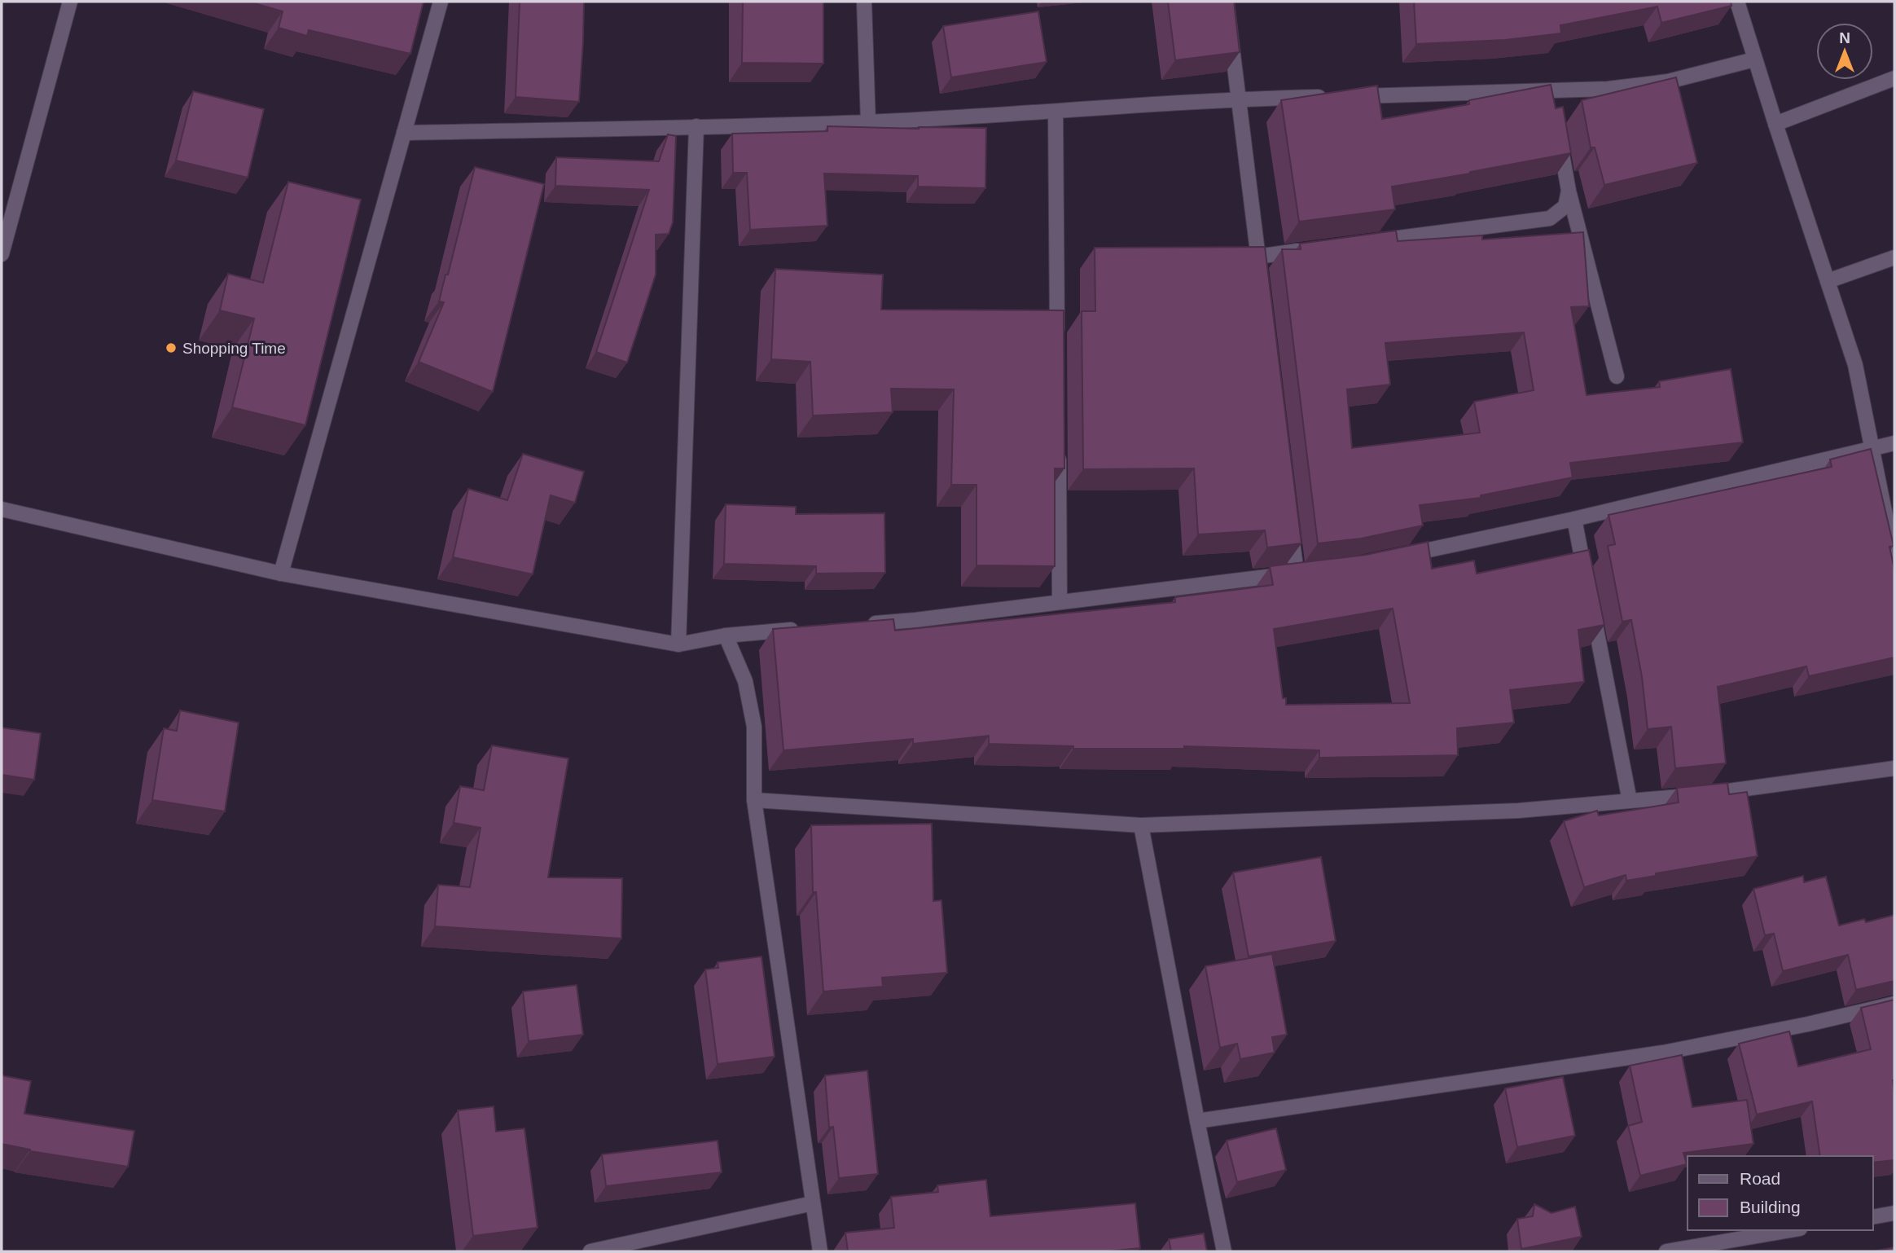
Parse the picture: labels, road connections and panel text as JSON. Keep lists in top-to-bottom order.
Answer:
{
  "places": ["Shopping Time"],
  "legend": ["Road", "Building"],
  "north": "top"
}
